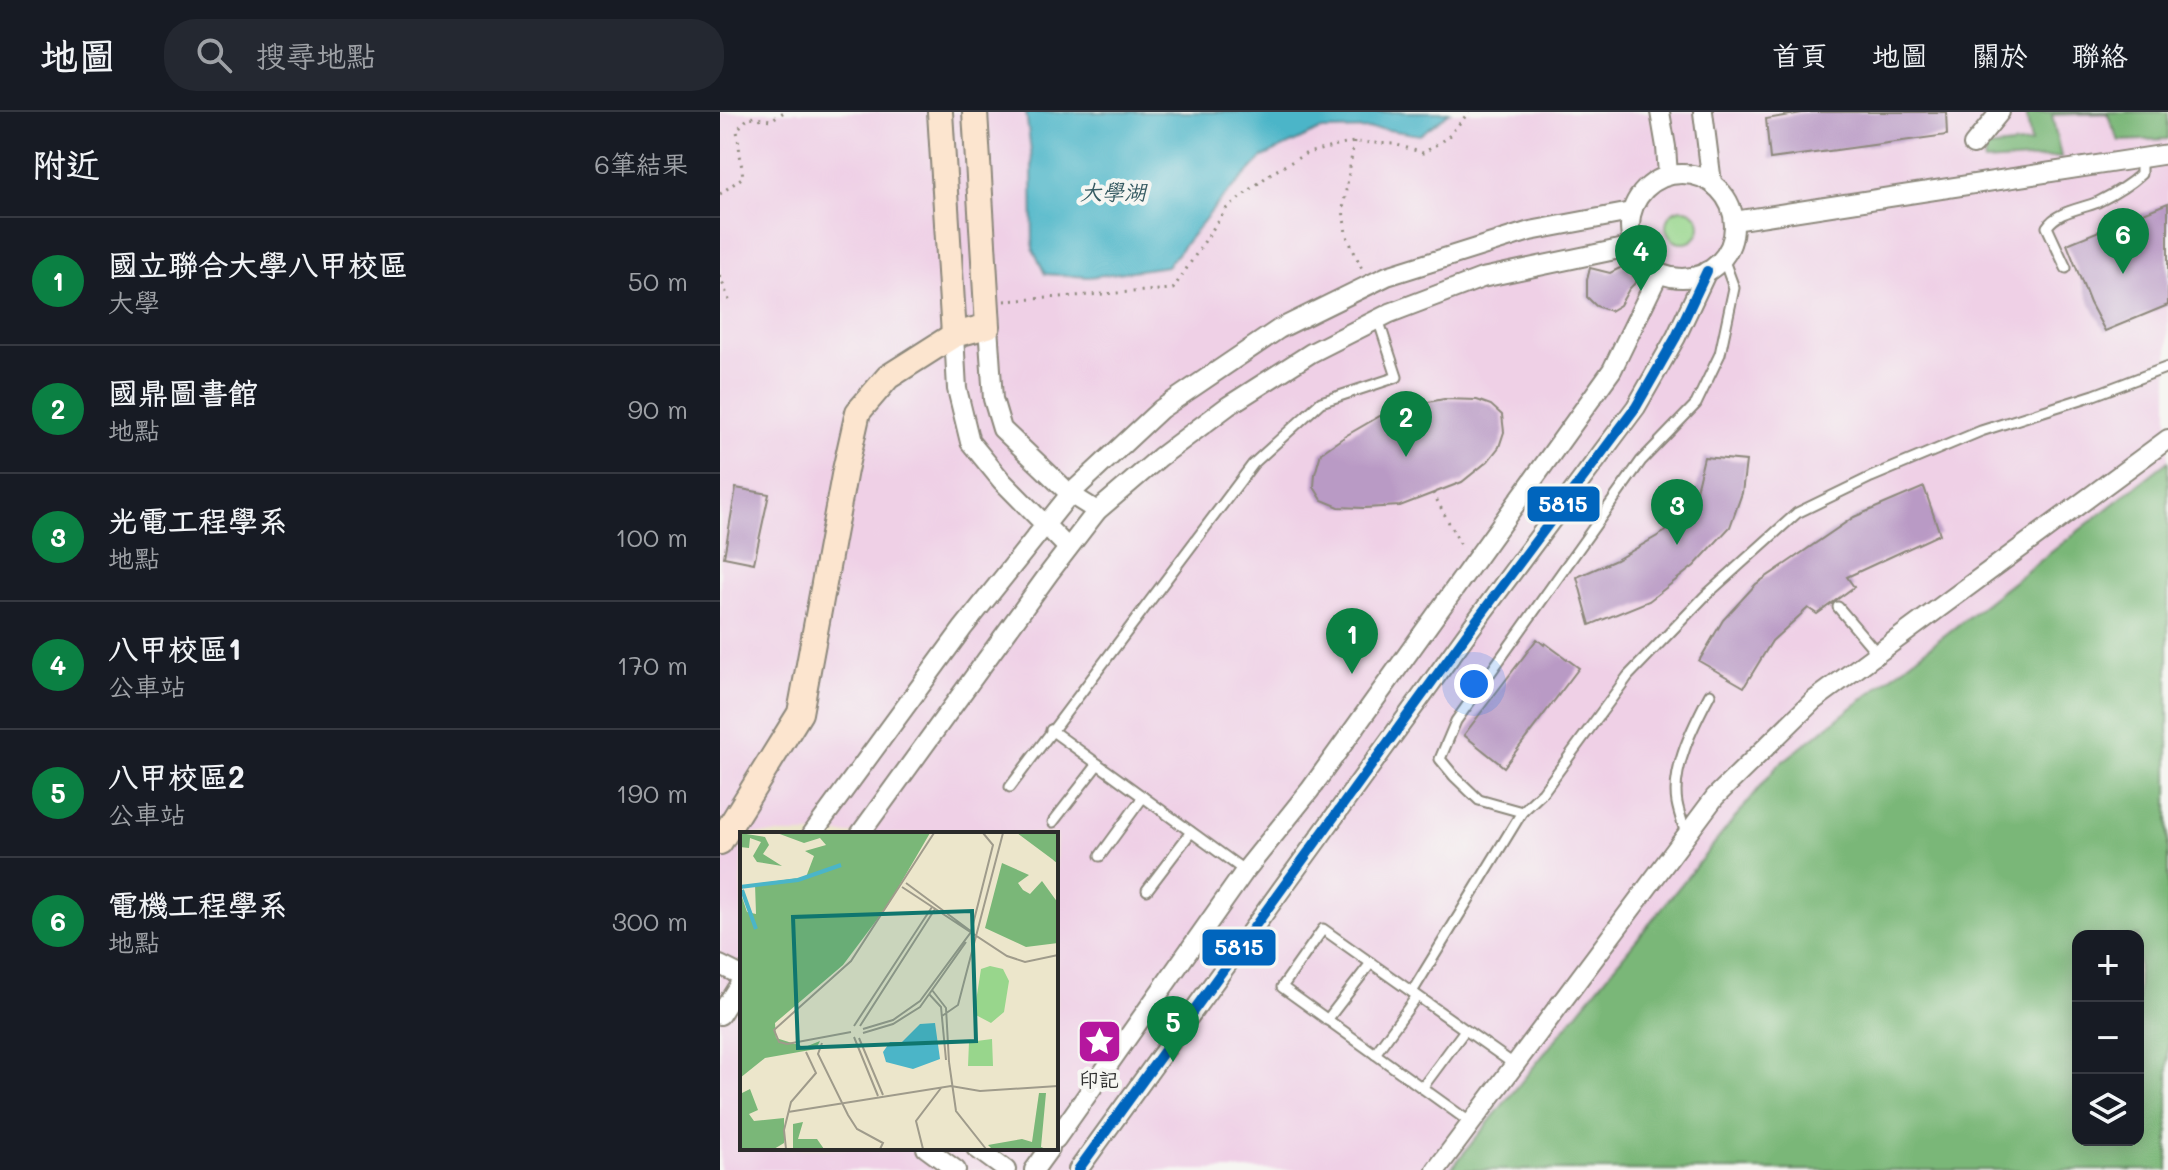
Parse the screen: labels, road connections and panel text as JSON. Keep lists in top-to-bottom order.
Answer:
{
  "water": ["大學湖"],
  "places": {
    "place": ["印記"]
  },
  "lines": ["transit line 5815"],
  "page": {
    "header": "地圖",
    "search": "搜尋地點",
    "nav": [
      "首頁",
      "地圖",
      "關於",
      "聯絡"
    ],
    "heading": ["附近", "6筆結果"],
    "pins": [
      "6",
      "4",
      "2",
      "3",
      "1",
      "5"
    ],
    "list": [
      {
        "mark": "1",
        "name": "國立聯合大學八甲校區",
        "note": "大學",
        "value": "50 m"
      },
      {
        "mark": "2",
        "name": "國鼎圖書館",
        "note": "地點",
        "value": "90 m"
      },
      {
        "mark": "3",
        "name": "光電工程學系",
        "note": "地點",
        "value": "100 m"
      },
      {
        "mark": "4",
        "name": "八甲校區1",
        "note": "公車站",
        "value": "170 m"
      },
      {
        "mark": "5",
        "name": "八甲校區2",
        "note": "公車站",
        "value": "190 m"
      },
      {
        "mark": "6",
        "name": "電機工程學系",
        "note": "地點",
        "value": "300 m"
      }
    ],
    "map_buttons": ["+", "−"]
  }
}
